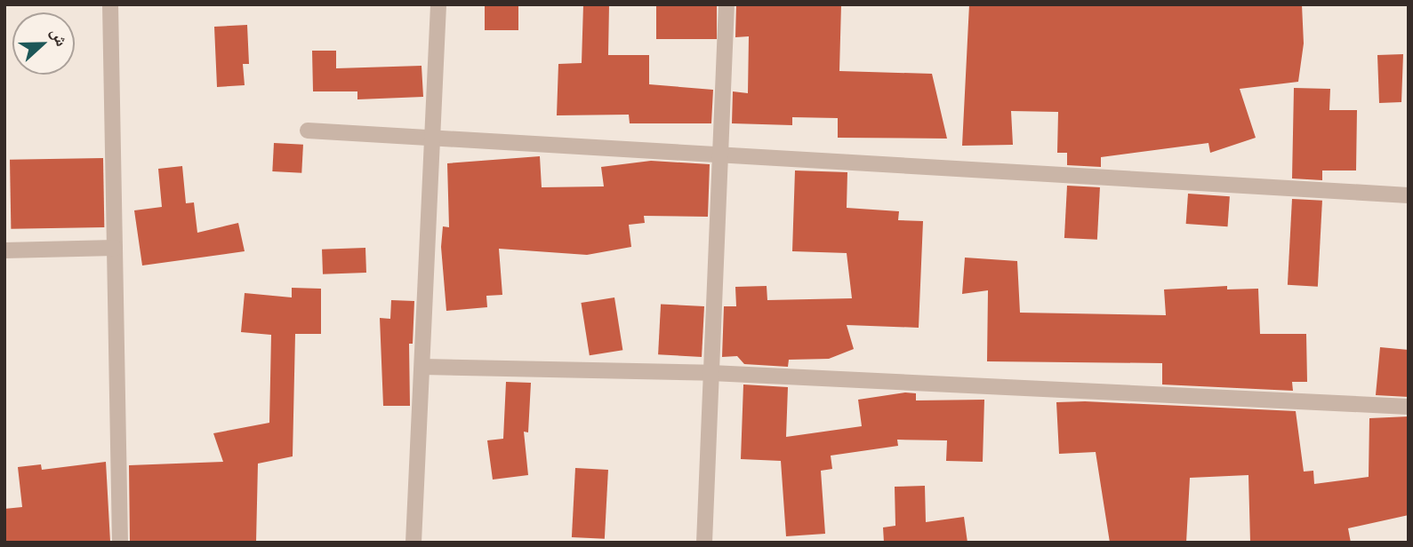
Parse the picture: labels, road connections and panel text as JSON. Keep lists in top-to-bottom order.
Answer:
{
  "north": "right"
}
